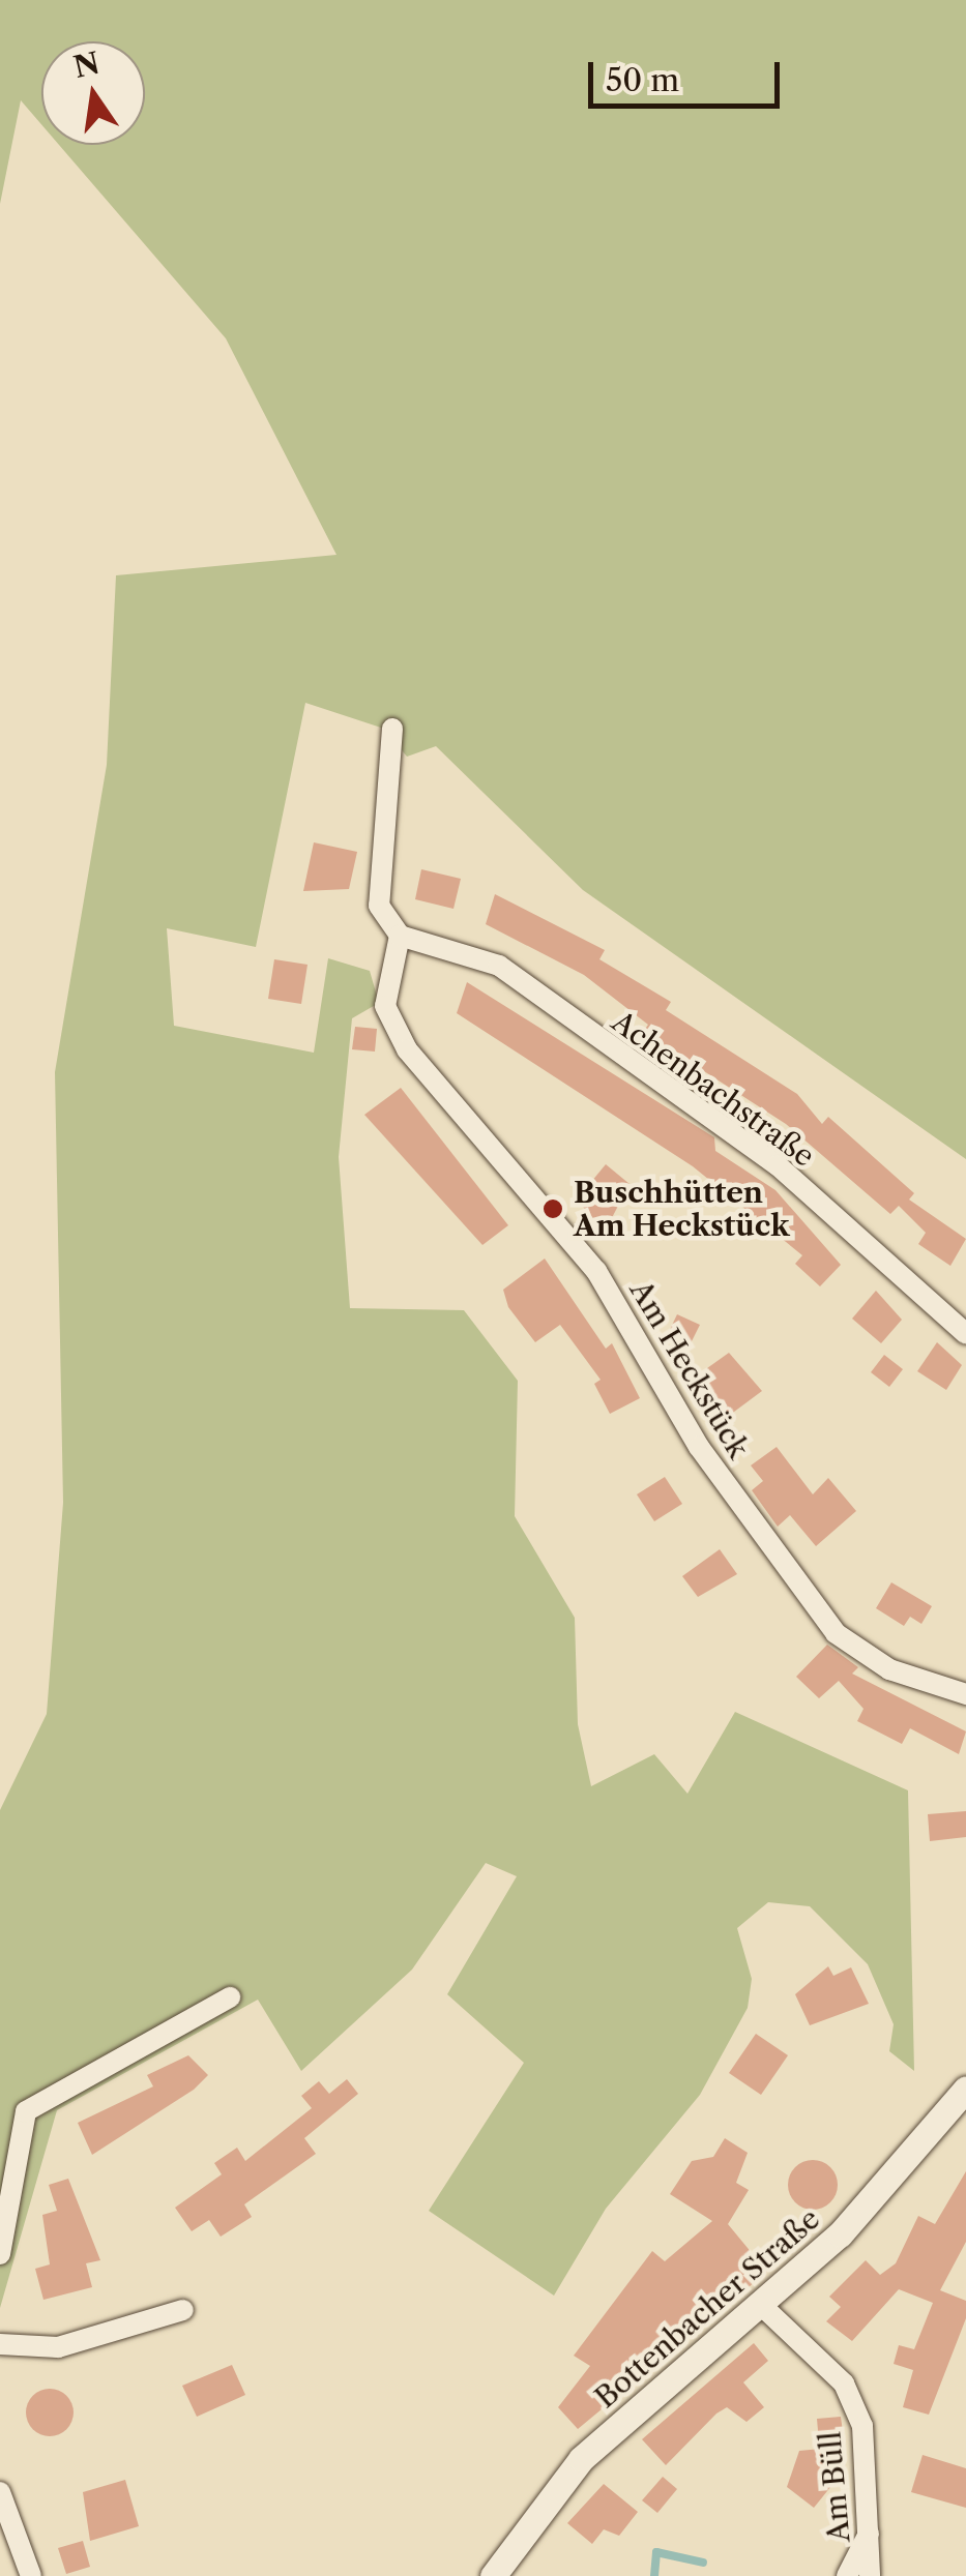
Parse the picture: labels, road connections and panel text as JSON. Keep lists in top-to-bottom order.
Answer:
{
  "streets": {
    "street": [
      "Achenbachstraße",
      "Am Heckstück",
      "Bottenbacher Straße",
      "Am Büll"
    ]
  },
  "crossings": [
    ["Achenbachstraße", "Am Heckstück"],
    ["Bottenbacher Straße", "Am Büll"]
  ],
  "places": ["Buschhütten Am Heckstück"],
  "scale_bar": "50 m",
  "north": "top"
}
